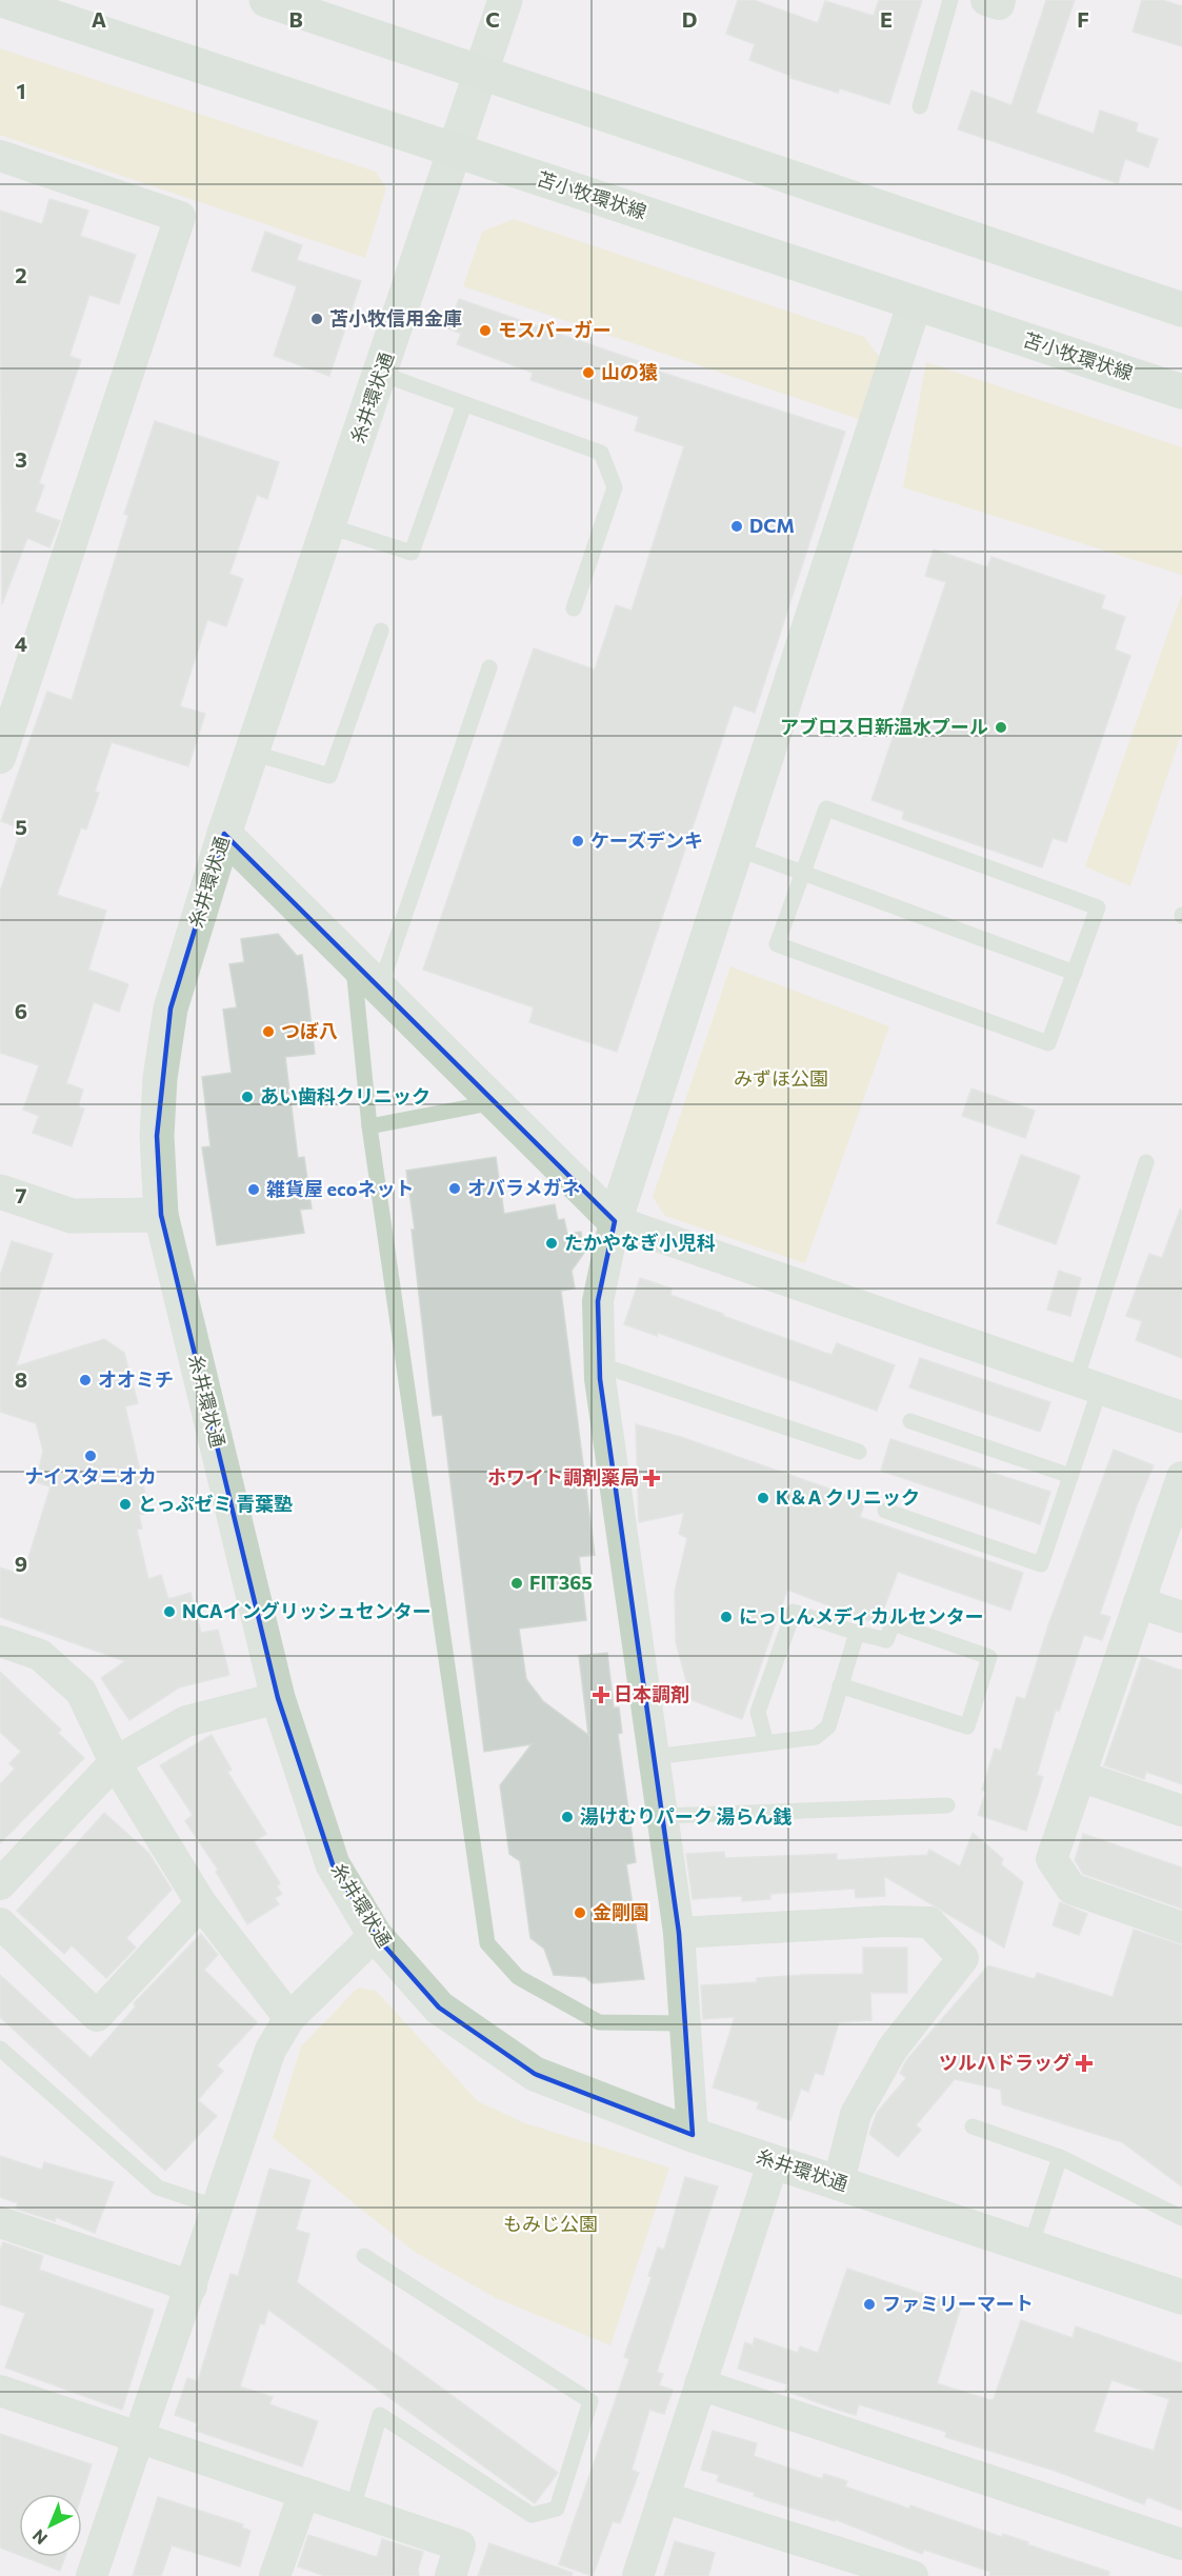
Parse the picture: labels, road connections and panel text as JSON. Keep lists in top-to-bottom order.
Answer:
{
  "streets": {
    "main road": ["苫小牧環状線"],
    "street": ["糸井環状通"]
  },
  "crossings": [
    ["苫小牧環状線", "糸井環状通"]
  ],
  "parks": ["みずほ公園", "もみじ公園"],
  "places": {
    "other": [
      "苫小牧信用金庫",
      "モスバーガー",
      "山の猿",
      "DCM",
      "アブロス日新温水プール",
      "ケーズデンキ",
      "つぼ八",
      "あい歯科クリニック",
      "オバラメガネ",
      "雑貨屋 ecoネット",
      "たかやなぎ小児科",
      "オオミチ",
      "ナイスタニオカ",
      "K＆A クリニック",
      "とっぷゼミ 青葉塾",
      "FIT365",
      "NCAイングリッシュセンター",
      "にっしんメディカルセンター",
      "湯けむりパーク 湯らん銭",
      "金剛園",
      "ファミリーマート"
    ],
    "health": ["ホワイト調剤薬局", "日本調剤", "ツルハドラッグ"]
  },
  "north": "bottom left",
  "grid": {
    "columns": [
      "A",
      "B",
      "C",
      "D",
      "E",
      "F"
    ],
    "rows": [
      "1",
      "2",
      "3",
      "4",
      "5",
      "6",
      "7",
      "8",
      "9"
    ]
  }
}
